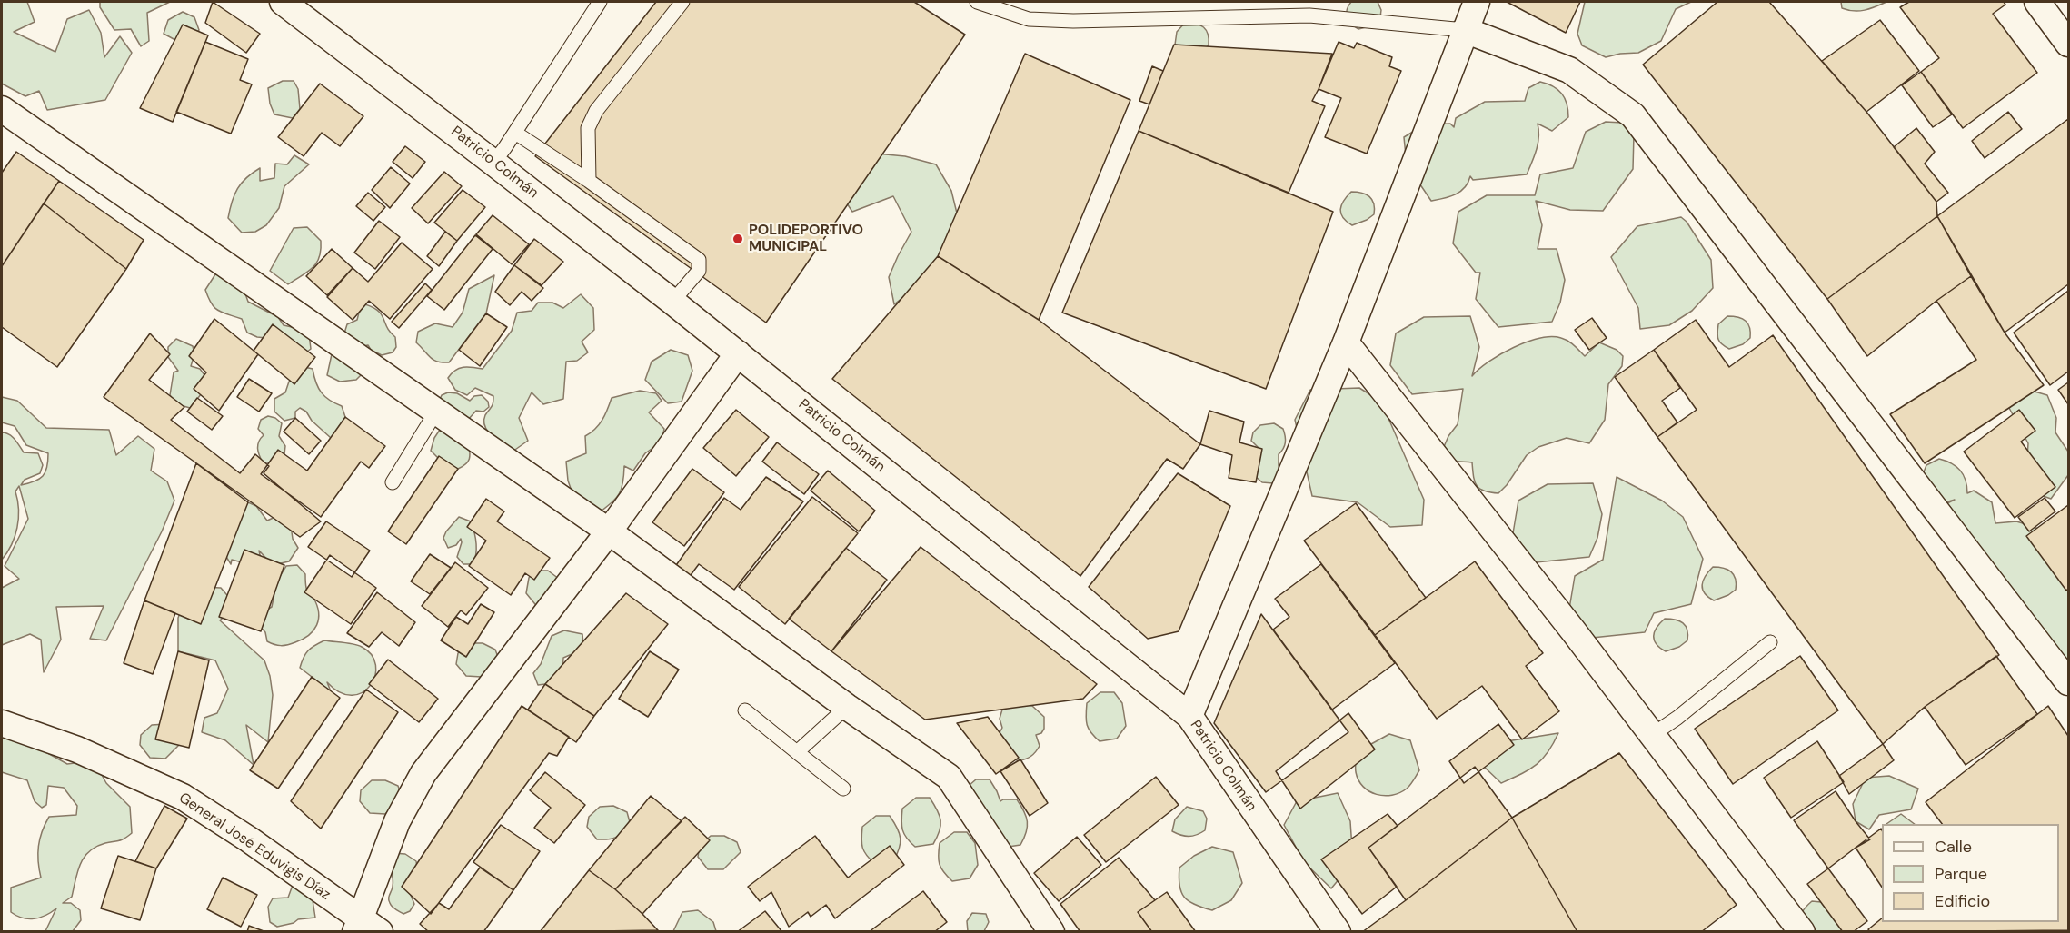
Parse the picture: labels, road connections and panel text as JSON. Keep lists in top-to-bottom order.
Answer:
{
  "streets": {
    "street": ["Patricio Colmán", "General José Eduvigis Díaz"]
  },
  "places": ["POLIDEPORTIVO MUNICIPAL"],
  "legend": ["Calle", "Parque", "Edificio"]
}
